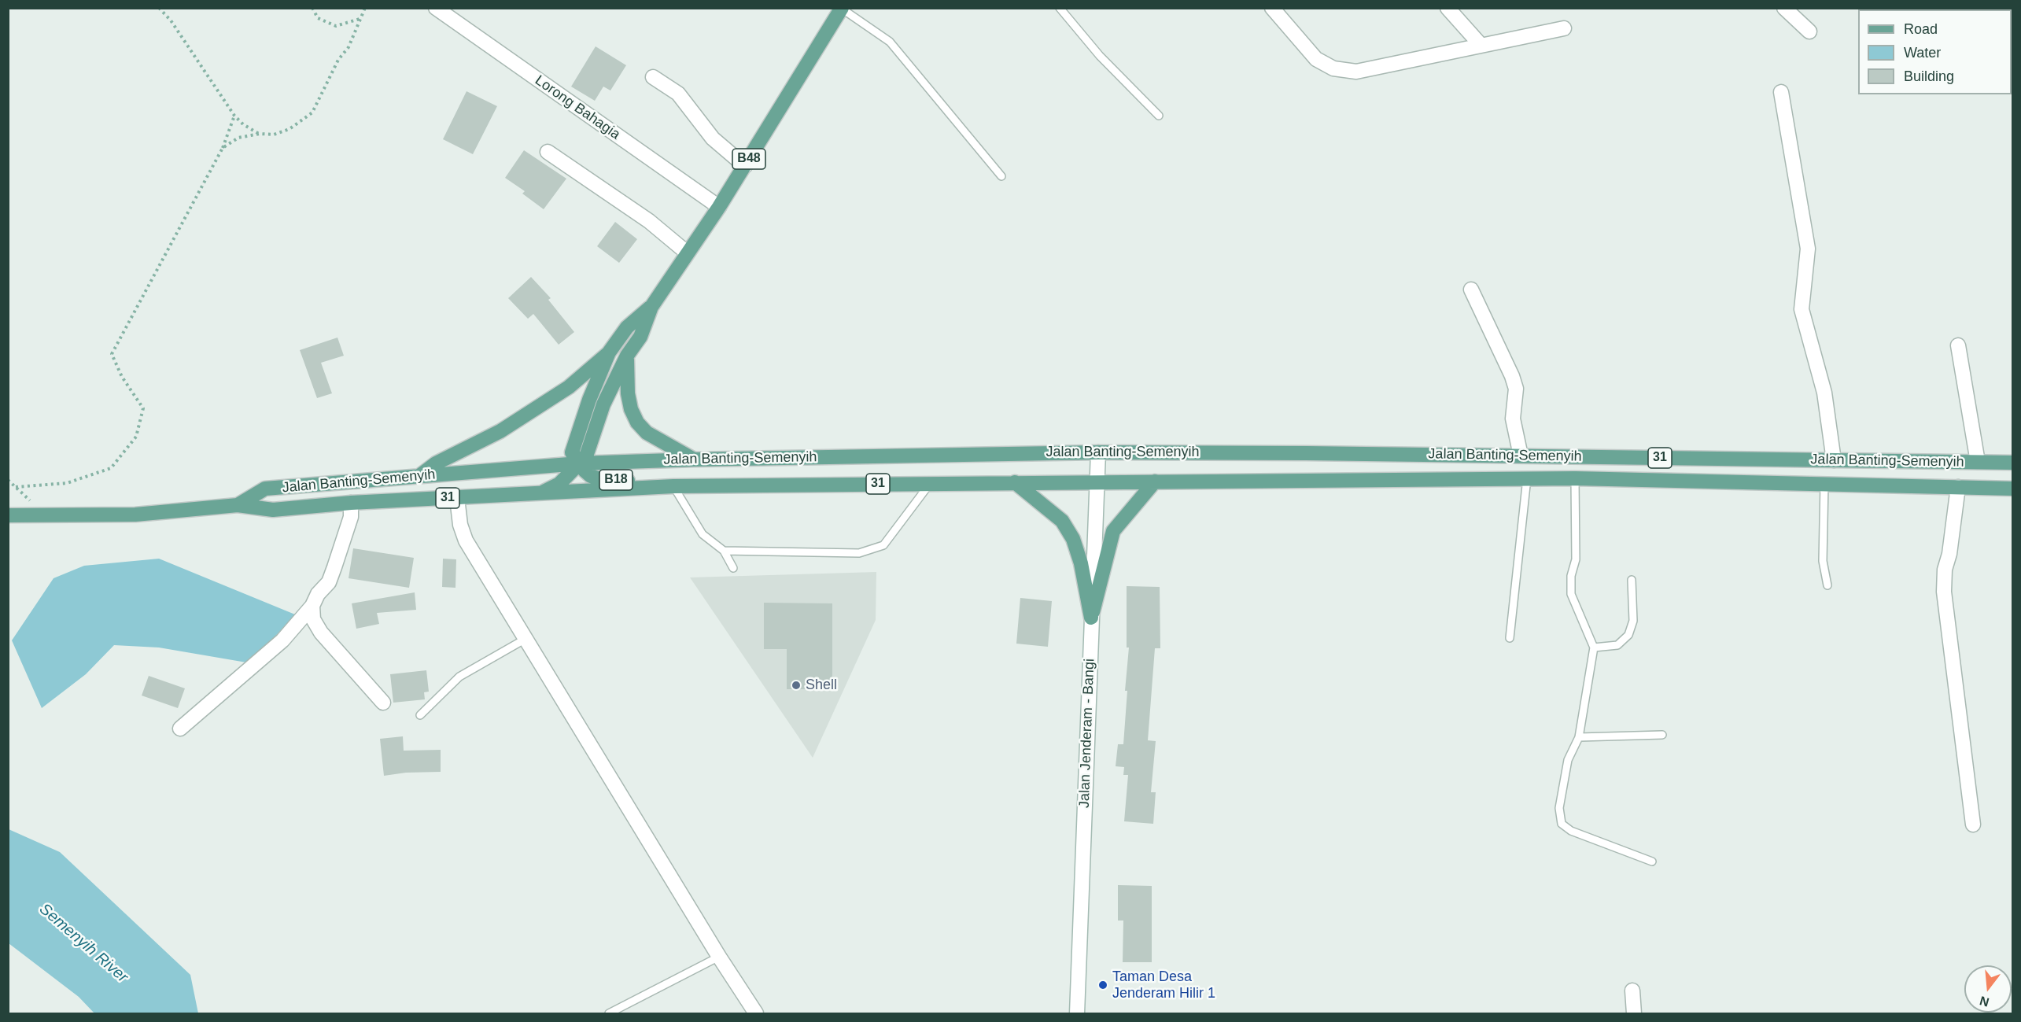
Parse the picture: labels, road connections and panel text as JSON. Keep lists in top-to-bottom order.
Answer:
{
  "streets": {
    "main road": [
      "B48",
      "Jalan Banting-Semenyih",
      "31",
      "B18"
    ],
    "street": ["Lorong Bahagia", "Jalan Jenderam - Bangi"]
  },
  "crossings": [
    ["Lorong Bahagia", "B48"],
    ["B48", "Jalan Banting-Semenyih"],
    ["B48", "B18"],
    ["Jalan Banting-Semenyih", "B18"],
    ["Jalan Banting-Semenyih", "Jalan Jenderam - Bangi"]
  ],
  "water": ["Semenyih River"],
  "places": ["Shell", "Taman Desa Jenderam Hilir 1"],
  "legend": ["Road", "Water", "Building"],
  "north": "bottom"
}
